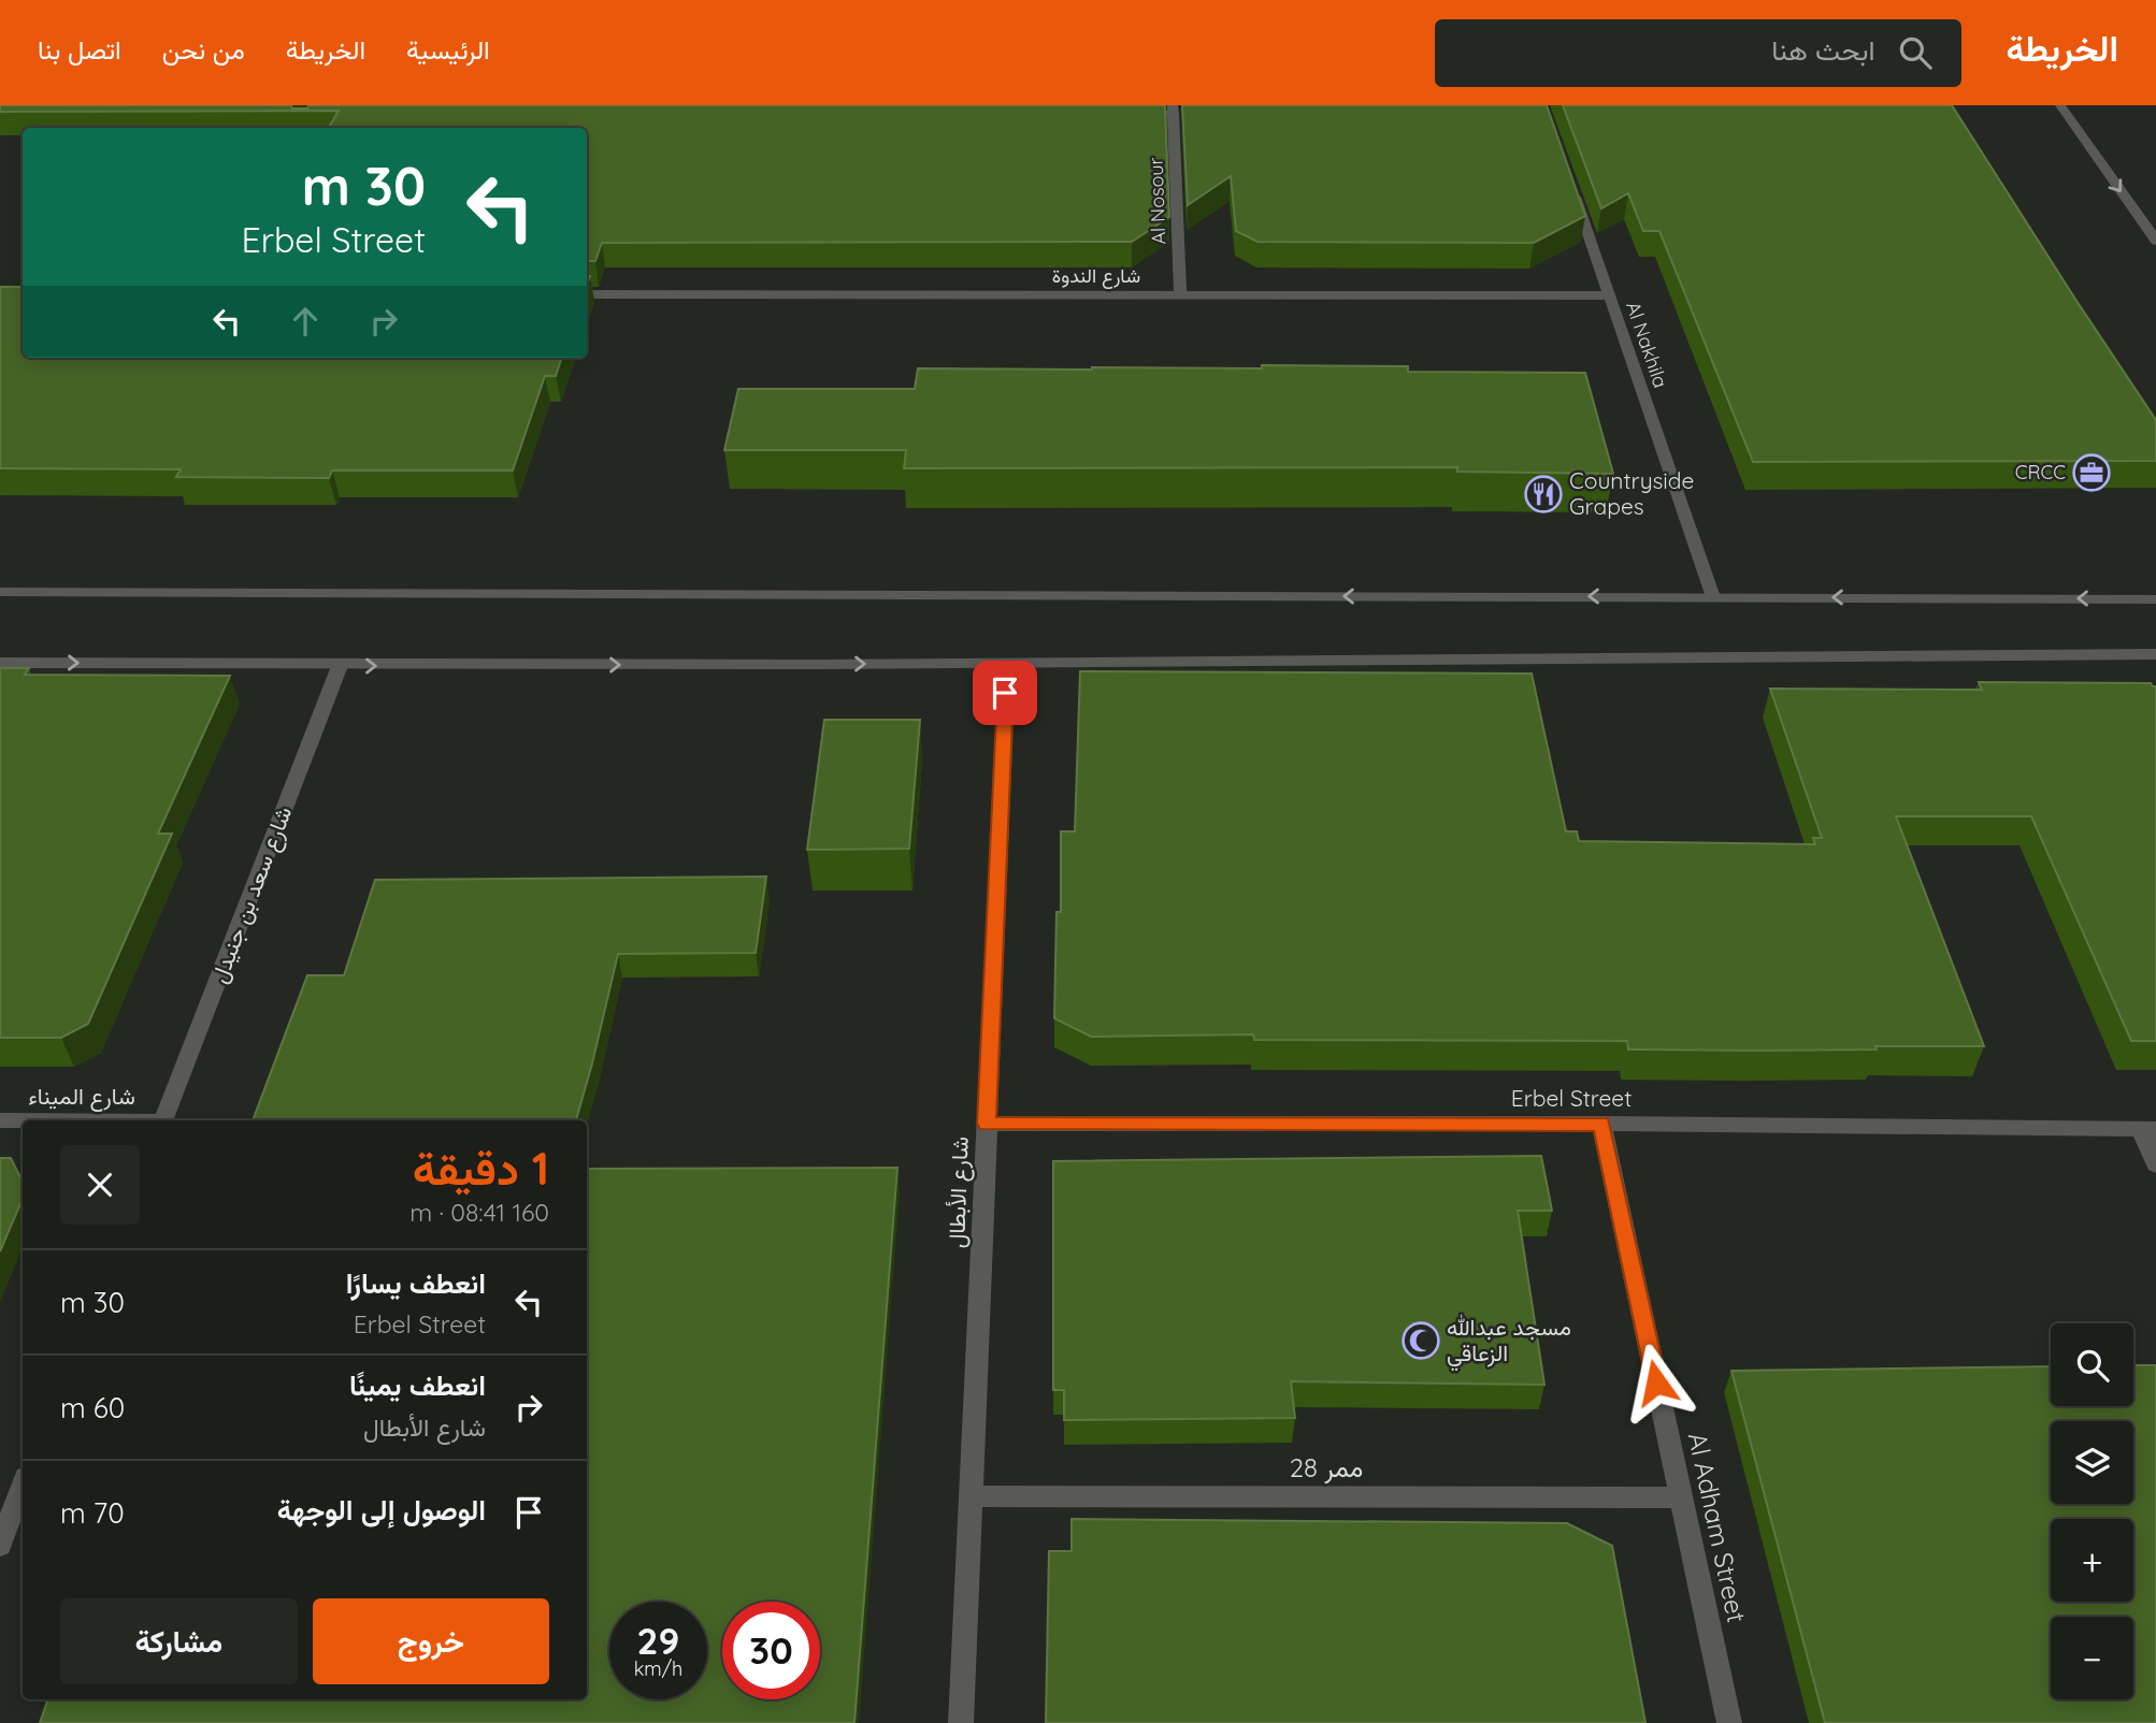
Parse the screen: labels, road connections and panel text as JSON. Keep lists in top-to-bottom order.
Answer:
{
  "streets": {
    "street": [
      "Al Nosour",
      "شارع الندوة",
      "Al Nakhila",
      "شارع سعد بن جنيدل",
      "شارع الميناء",
      "Erbel Street",
      "شارع الأبطال",
      "ممر 28",
      "Al Adham Street"
    ]
  },
  "crossings": [
    ["Al Nosour", "شارع الندوة"],
    ["شارع الندوة", "Al Nakhila"],
    ["Erbel Street", "شارع الأبطال"],
    ["Erbel Street", "Al Adham Street"],
    ["شارع الأبطال", "ممر 28"],
    ["ممر 28", "Al Adham Street"]
  ],
  "places": {
    "office": ["CRCC"],
    "restaurant": ["Countryside Grapes"],
    "mosque": ["مسجد عبدالله الزعاقي"]
  },
  "page": {
    "header": "الخريطة",
    "search": "ابحث هنا",
    "nav": [
      "الرئيسية",
      "الخريطة",
      "من نحن",
      "اتصل بنا"
    ],
    "turn": ["30 m", "Erbel Street"],
    "heading": ["1 دقيقة", "160 m · 08:41"],
    "list": [
      {
        "name": "انعطف يسارًا",
        "note": "Erbel Street",
        "value": "30 m"
      },
      {
        "name": "انعطف يمينًا",
        "note": "شارع الأبطال",
        "value": "60 m"
      },
      {
        "name": "الوصول إلى الوجهة",
        "value": "70 m"
      }
    ],
    "map_buttons": ["+", "−"],
    "buttons": ["خروج", "مشاركة"],
    "speed": "29 km/h",
    "limit": "30"
  }
}
